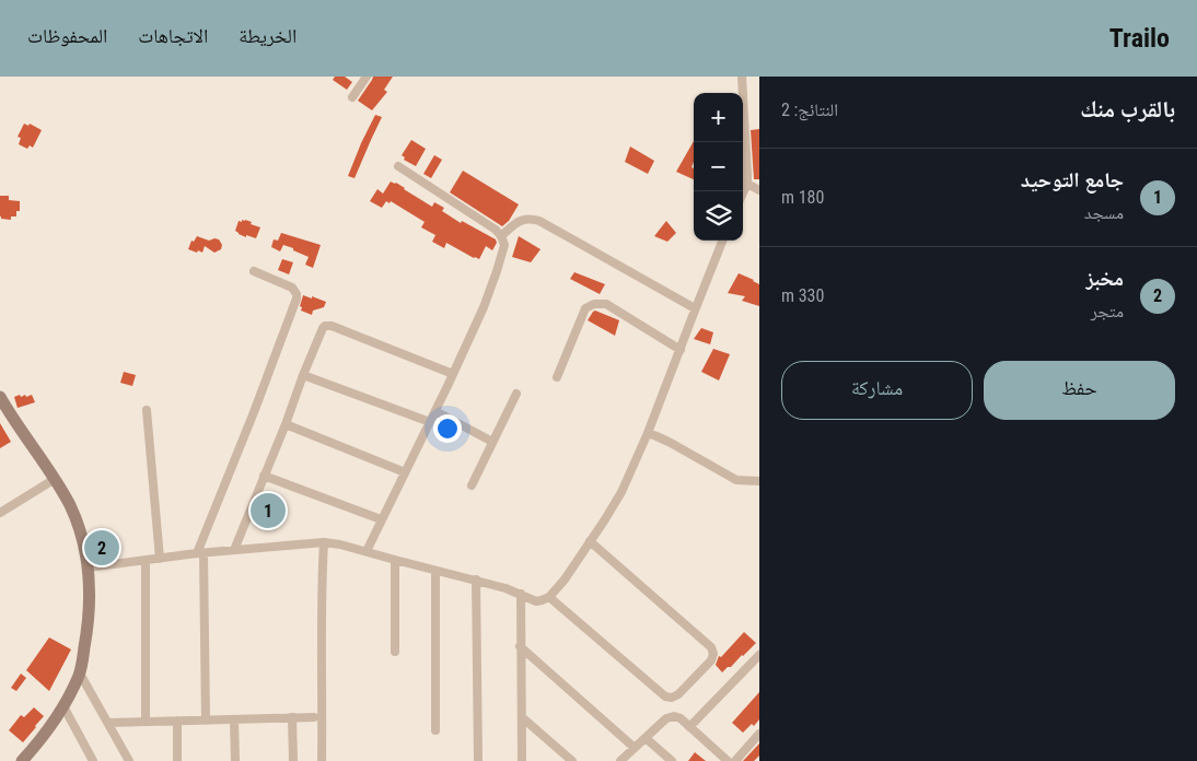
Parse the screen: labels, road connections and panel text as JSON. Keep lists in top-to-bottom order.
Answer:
{
  "page": {
    "header": "Trailo",
    "nav": ["الخريطة", "الاتجاهات", "المحفوظات"],
    "heading": ["بالقرب منك", "النتائج: 2"],
    "map_buttons": ["+", "−"],
    "list": [
      {
        "mark": "1",
        "name": "جامع التوحيد",
        "note": "مسجد",
        "value": "180 m"
      },
      {
        "mark": "2",
        "name": "مخبز",
        "note": "متجر",
        "value": "330 m"
      }
    ],
    "buttons": ["حفظ", "مشاركة"],
    "pins": ["1", "2"]
  }
}
